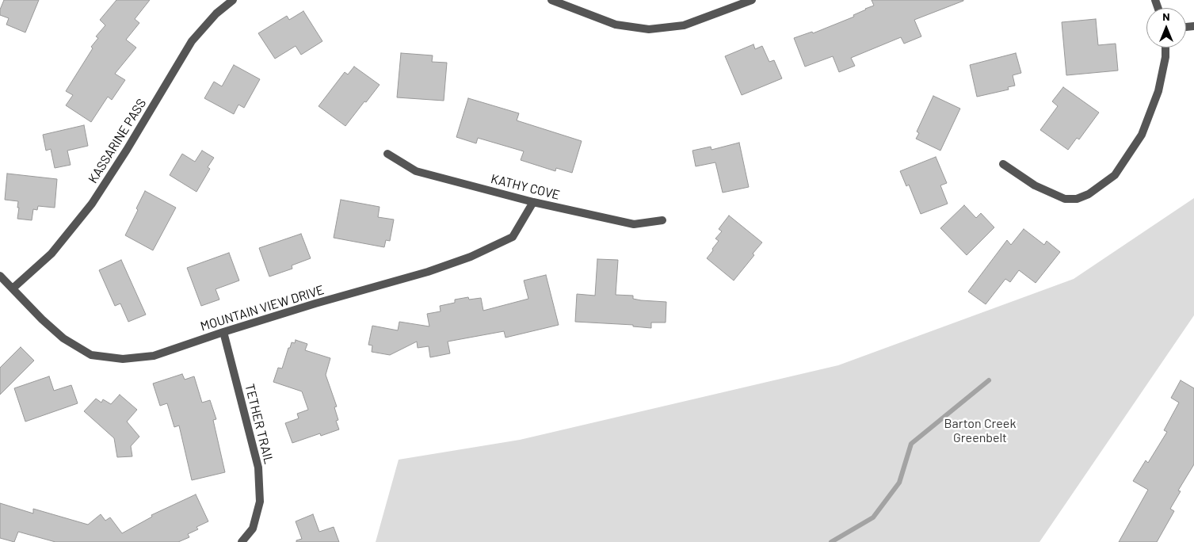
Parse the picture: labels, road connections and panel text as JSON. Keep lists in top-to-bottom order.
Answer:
{
  "streets": {
    "street": [
      "KASSARINE PASS",
      "KATHY COVE",
      "MOUNTAIN VIEW DRIVE",
      "TETHER TRAIL"
    ]
  },
  "crossings": [
    ["KASSARINE PASS", "MOUNTAIN VIEW DRIVE"],
    ["KATHY COVE", "MOUNTAIN VIEW DRIVE"],
    ["MOUNTAIN VIEW DRIVE", "TETHER TRAIL"]
  ],
  "parks": ["Barton Creek Greenbelt"],
  "north": "top"
}
